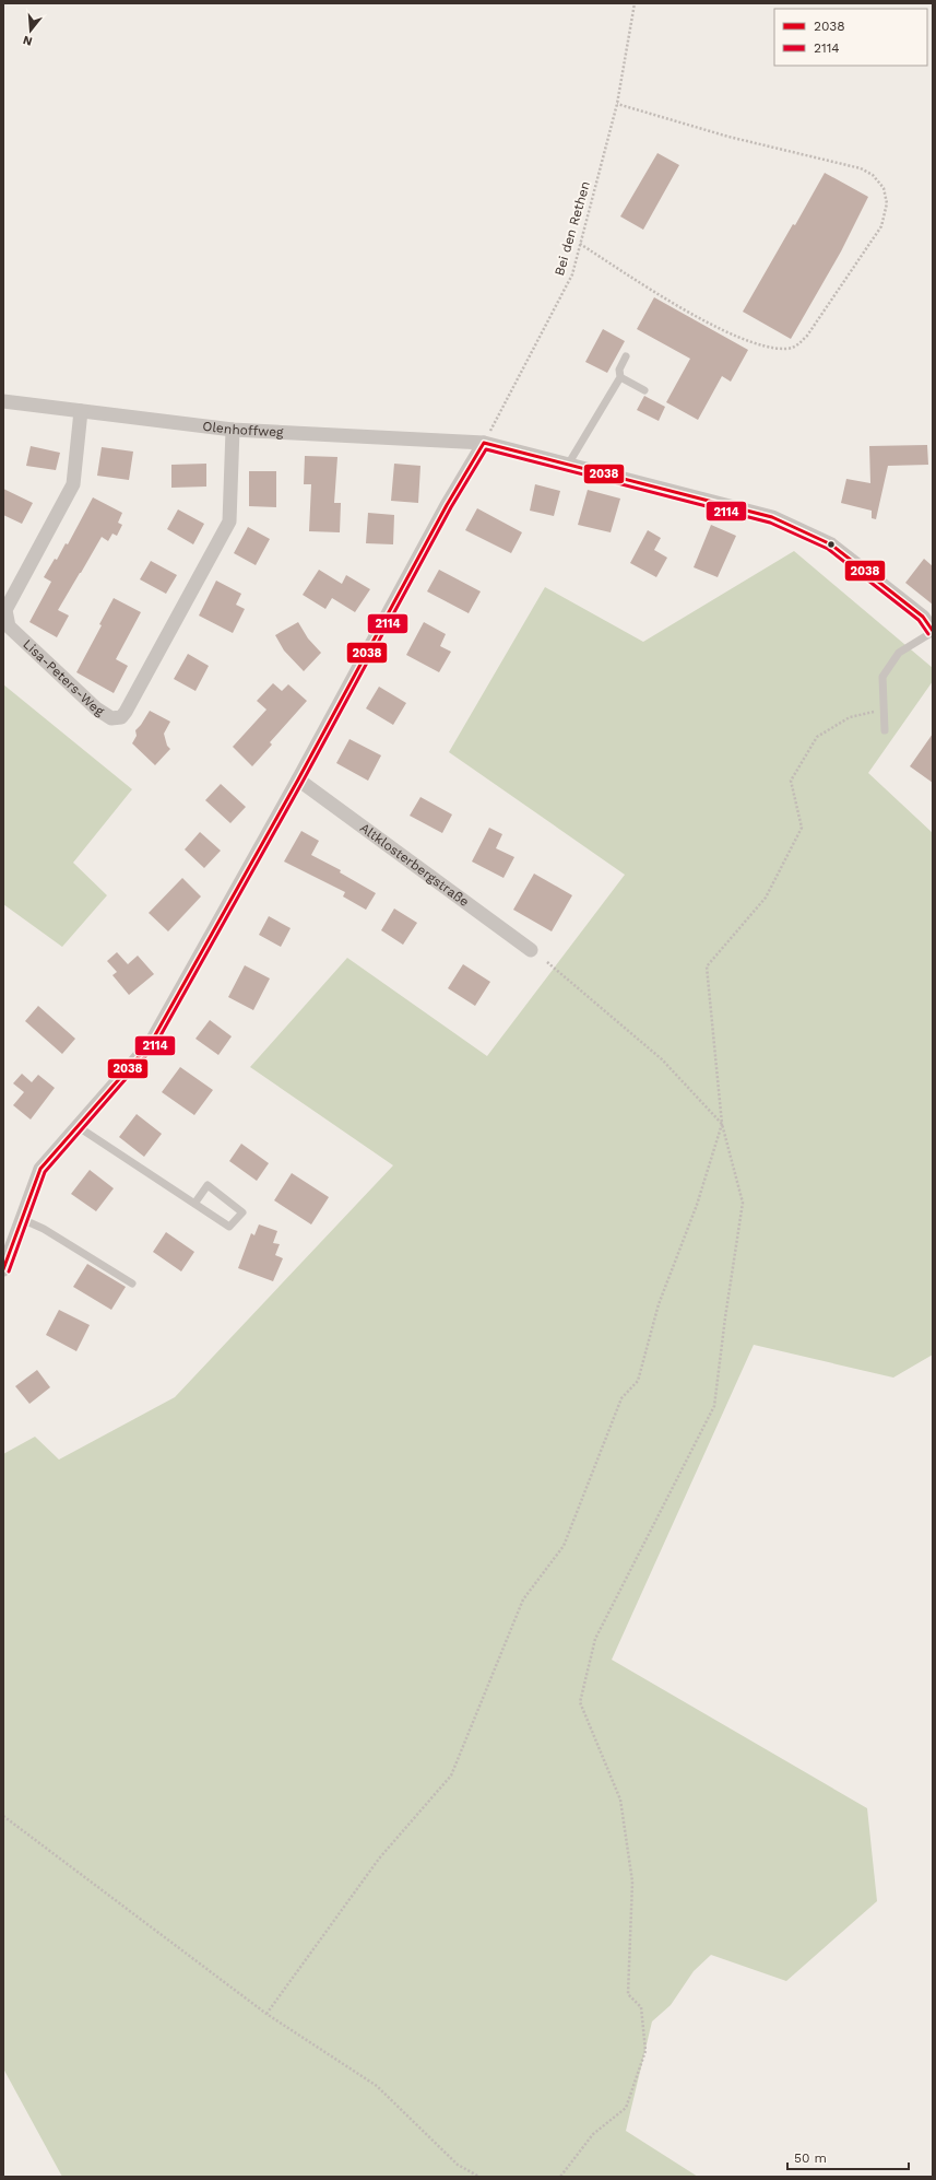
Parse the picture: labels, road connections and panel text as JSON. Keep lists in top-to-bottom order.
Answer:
{
  "streets": {
    "street": ["Olenhoffweg", "Lisa-Peters-Weg", "Altklosterbergstraße"],
    "path": ["Bei den Rethen"]
  },
  "crossings": [
    ["Bei den Rethen", "Olenhoffweg"],
    ["Olenhoffweg", "Lisa-Peters-Weg"]
  ],
  "lines": ["transit line 2038", "transit line 2114"],
  "legend": ["2038", "2114"],
  "scale_bar": "50 m",
  "north": "bottom"
}
